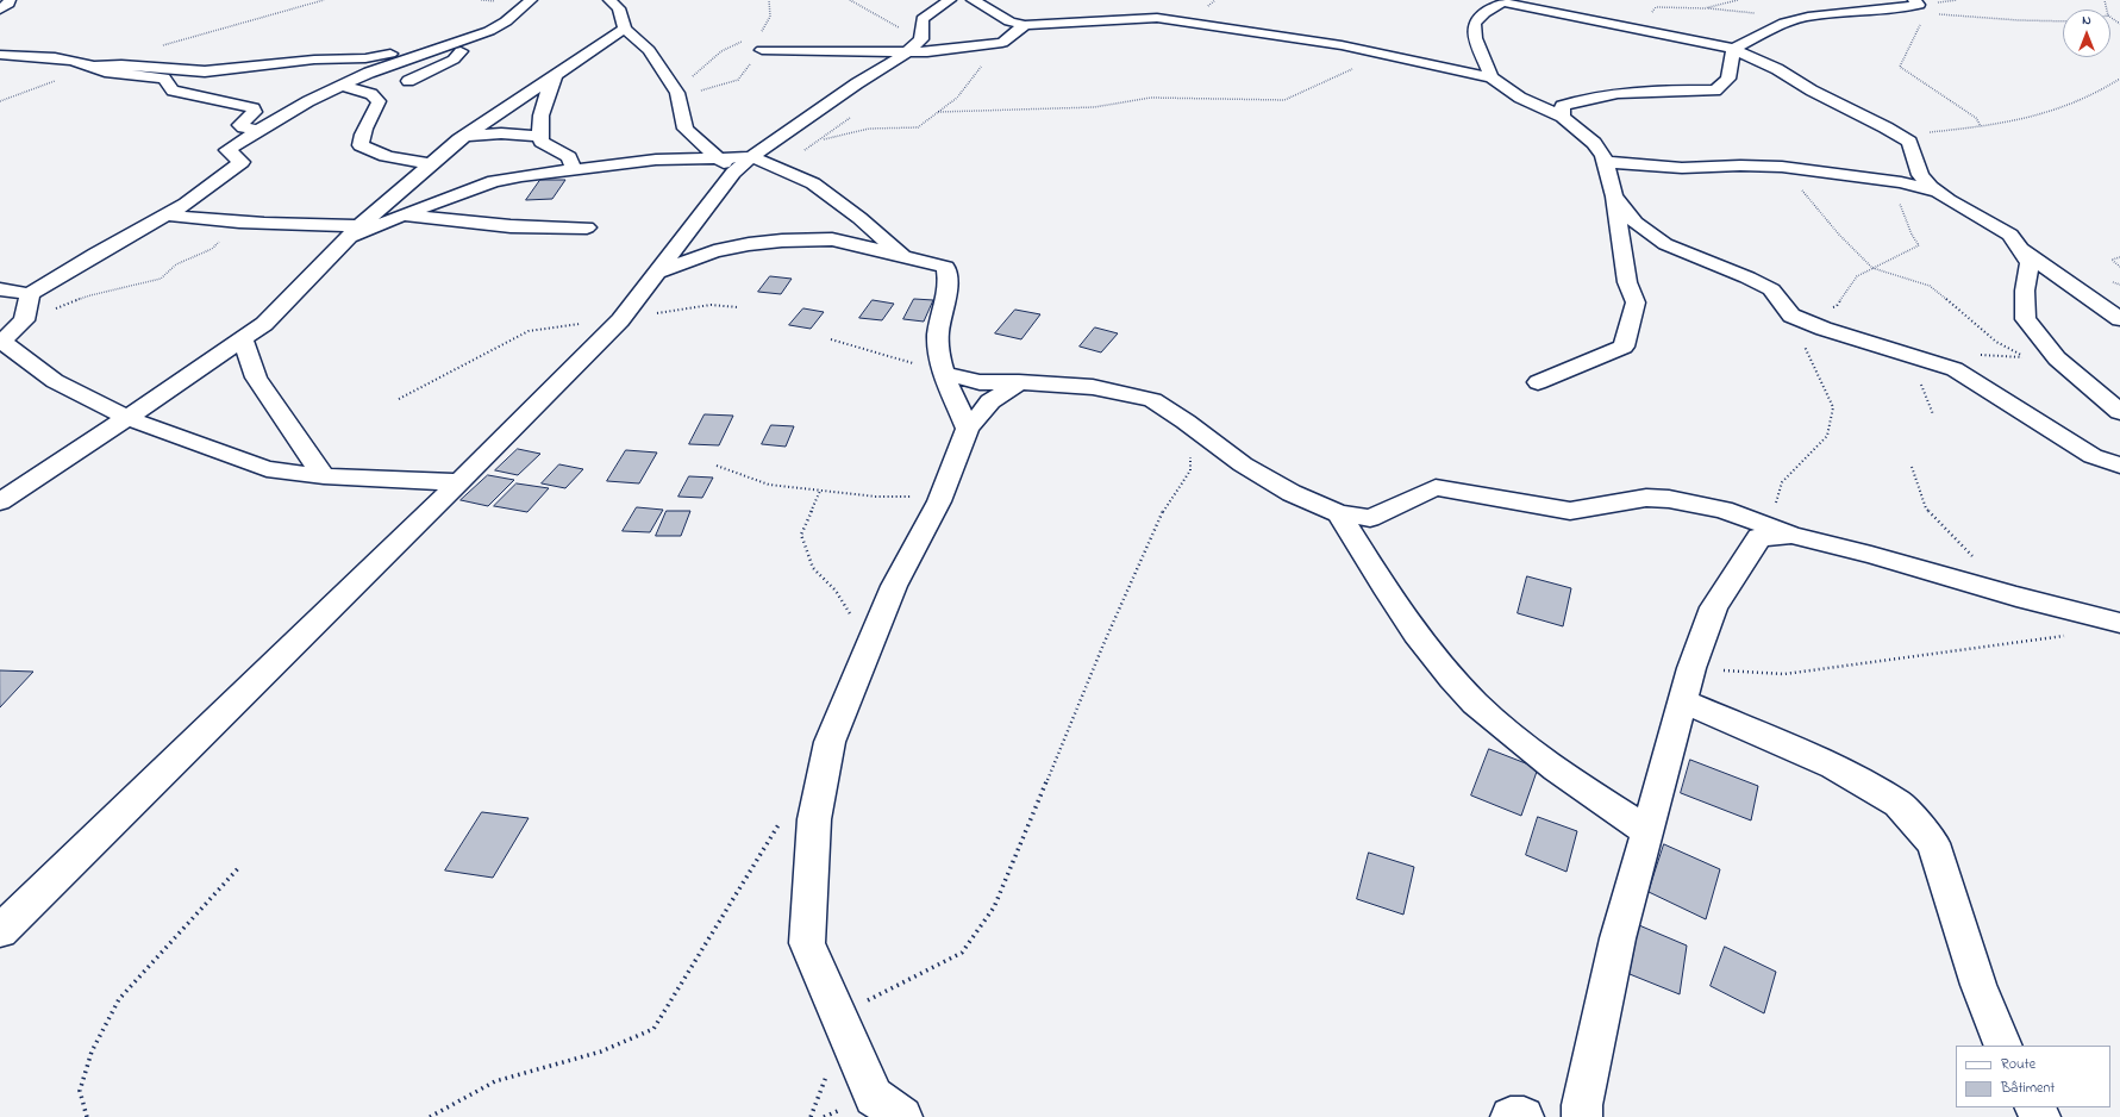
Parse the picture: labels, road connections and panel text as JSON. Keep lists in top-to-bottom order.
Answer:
{
  "legend": ["Route", "Bâtiment"],
  "north": "top"
}
